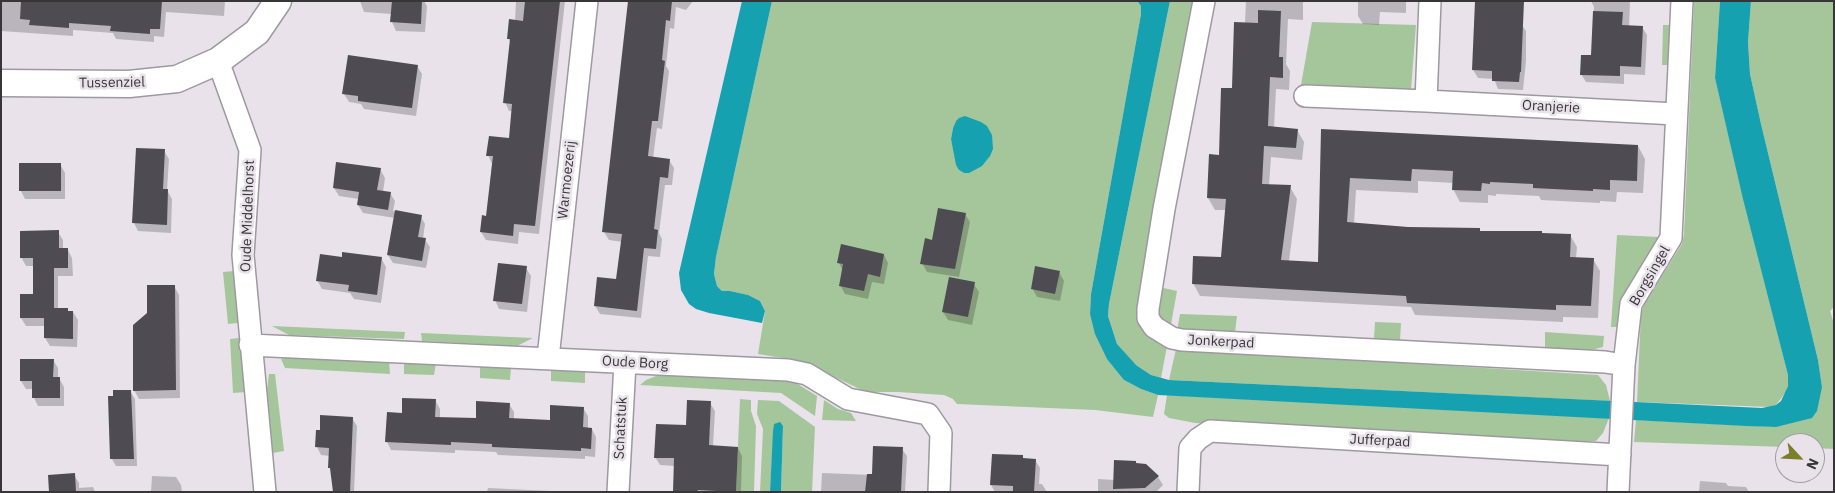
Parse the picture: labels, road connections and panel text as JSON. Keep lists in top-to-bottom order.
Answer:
{
  "streets": {
    "street": [
      "Tussenziel",
      "Oranjerie",
      "Warmoezerij",
      "Oude Middelhorst",
      "Borgsingel",
      "Jonkerpad",
      "Oude Borg",
      "Schatstuk",
      "Jufferpad"
    ]
  },
  "crossings": [
    ["Tussenziel", "Oude Middelhorst"],
    ["Oranjerie", "Borgsingel"],
    ["Warmoezerij", "Oude Borg"],
    ["Oude Middelhorst", "Oude Borg"],
    ["Borgsingel", "Jonkerpad"],
    ["Borgsingel", "Jufferpad"],
    ["Oude Borg", "Schatstuk"]
  ],
  "north": "bottom right"
}
